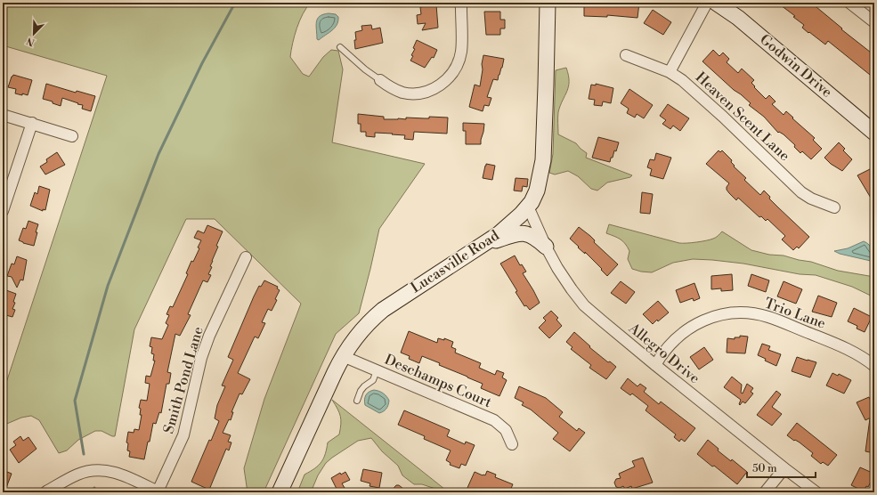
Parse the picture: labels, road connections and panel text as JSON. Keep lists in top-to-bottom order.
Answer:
{
  "streets": {
    "street": [
      "Godwin Drive",
      "Heaven Scent Lane",
      "Lucasville Road",
      "Trio Lane",
      "Allegro Drive",
      "Smith Pond Lane",
      "Deschamps Court"
    ]
  },
  "crossings": [
    ["Lucasville Road", "Allegro Drive"],
    ["Lucasville Road", "Deschamps Court"],
    ["Trio Lane", "Allegro Drive"]
  ],
  "scale_bar": "50 m",
  "north": "bottom left"
}
